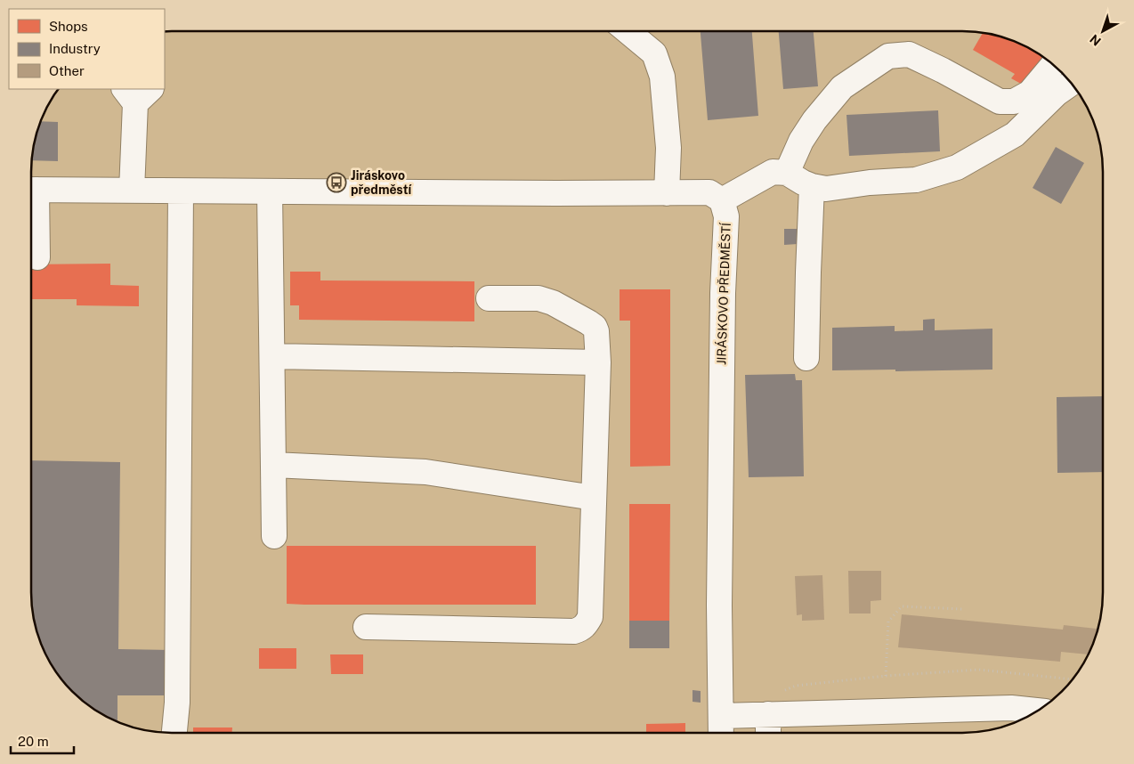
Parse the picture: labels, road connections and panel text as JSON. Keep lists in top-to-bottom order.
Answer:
{
  "streets": {
    "street": ["JIRÁSKOVO PŘEDMĚSTÍ"]
  },
  "places": {
    "bus stop": ["Jiráskovo předměstí"]
  },
  "legend": ["Shops", "Industry", "Other"],
  "scale_bar": "20 m",
  "north": "bottom left"
}
